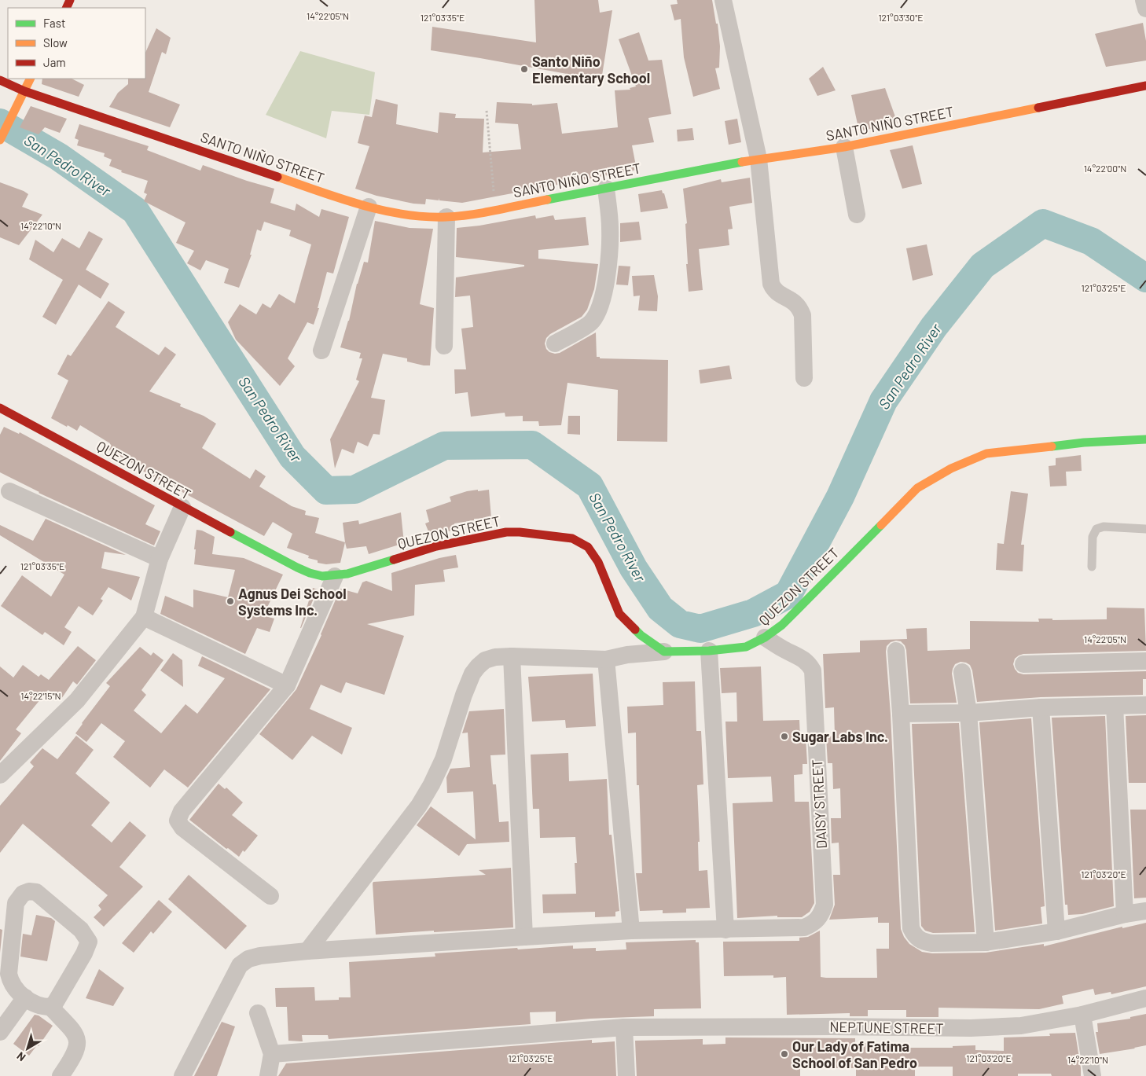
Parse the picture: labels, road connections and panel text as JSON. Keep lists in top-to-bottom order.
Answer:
{
  "streets": {
    "street": [
      "SANTO NIÑO STREET",
      "QUEZON STREET",
      "DAISY STREET",
      "NEPTUNE STREET"
    ]
  },
  "crossings": [
    ["QUEZON STREET", "DAISY STREET"]
  ],
  "water": ["San Pedro River"],
  "places": [
    "Santo Niño Elementary School",
    "Agnus Dei School Systems Inc.",
    "Sugar Labs Inc.",
    "Our Lady of Fatima School of San Pedro"
  ],
  "legend": ["Fast", "Slow", "Jam"],
  "north": "bottom left",
  "coordinates": [
    "14°22'05\"N",
    "121°03'35\"E",
    "121°03'30\"E",
    "14°22'00\"N",
    "14°22'10\"N",
    "121°03'25\"E",
    "14°22'15\"N",
    "121°03'20\"E"
  ]
}
